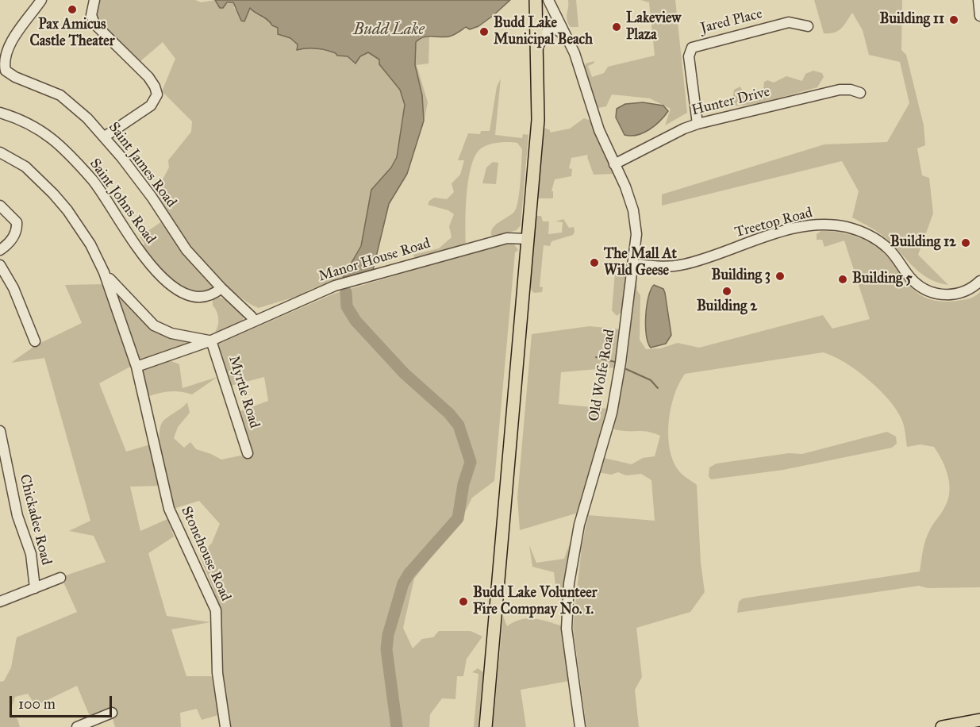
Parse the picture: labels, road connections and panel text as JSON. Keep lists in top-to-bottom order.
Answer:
{
  "streets": {
    "street": [
      "Jared Place",
      "Hunter Drive",
      "Saint James Road",
      "Saint Johns Road",
      "Treetop Road",
      "Manor House Road",
      "Old Wolfe Road",
      "Myrtle Road",
      "Chickadee Road",
      "Stonehouse Road"
    ]
  },
  "crossings": [
    ["Jared Place", "Hunter Drive"],
    ["Hunter Drive", "Old Wolfe Road"],
    ["Saint James Road", "Saint Johns Road"],
    ["Saint James Road", "Manor House Road"],
    ["Treetop Road", "Old Wolfe Road"],
    ["Manor House Road", "Myrtle Road"],
    ["Manor House Road", "Stonehouse Road"]
  ],
  "water": ["Budd Lake"],
  "places": [
    "Pax Amicus Castle Theater",
    "Building 11",
    "Lakeview Plaza",
    "Budd Lake Municipal Beach",
    "Building 12",
    "The Mall At Wild Geese",
    "Building 3",
    "Building 5",
    "Building 2",
    "Budd Lake Volunteer Fire Compnay No. 1."
  ],
  "scale_bar": "100 m"
}
